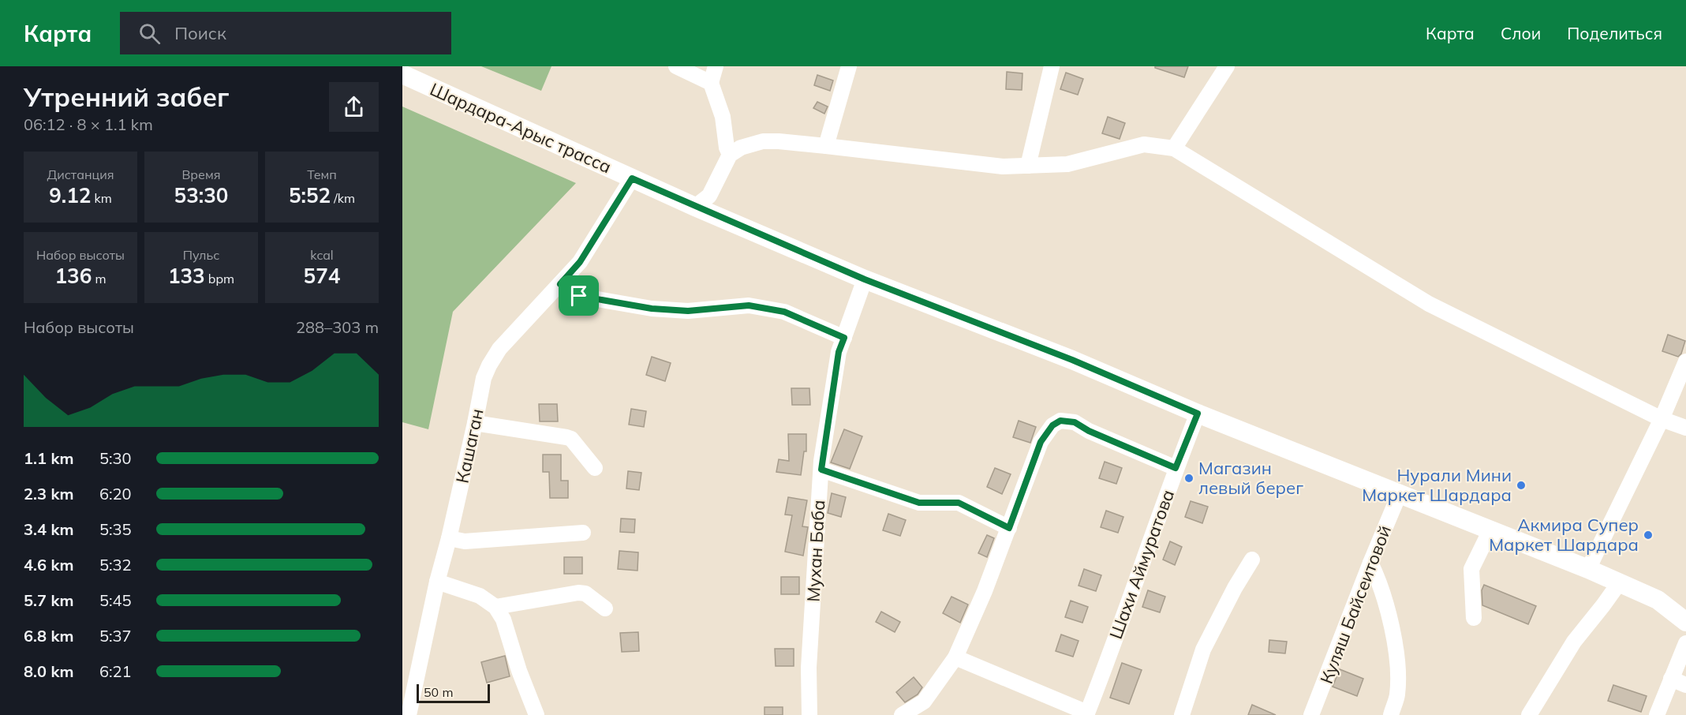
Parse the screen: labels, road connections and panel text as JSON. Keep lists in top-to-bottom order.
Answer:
{
  "streets": {
    "main road": ["Шардара-Арыс трасса"],
    "street": [
      "Кашаган",
      "Мухан Баба",
      "Шахи Аймуратова",
      "Куляш Байсеитовой"
    ]
  },
  "crossings": [
    ["Шардара-Арыс трасса", "Кашаган"],
    ["Шардара-Арыс трасса", "Мухан Баба"],
    ["Шардара-Арыс трасса", "Шахи Аймуратова"],
    ["Шардара-Арыс трасса", "Куляш Байсеитовой"]
  ],
  "places": ["Магазин левый берег", "Нурали Мини Маркет Шардара", "Акмира Супер Маркет Шардара"],
  "scale_bar": "50 m",
  "page": {
    "header": "Карта",
    "search": "Поиск",
    "nav": ["Карта", "Слои", "Поделиться"],
    "heading": ["Утренний забег", "06:12 · 8 × 1.1 km"],
    "stats": [
      ["Дистанция", "9.12 km"],
      ["Время", "53:30"],
      ["Темп", "5:52 /km"],
      ["Набор высоты", "136 m"],
      ["Пульс", "133 bpm"],
      ["kcal", "574"]
    ],
    "chart": ["Набор высоты", "288–303 m"],
    "list": [
      {
        "name": "1.1 km",
        "note": "5:30"
      },
      {
        "name": "2.3 km",
        "note": "6:20"
      },
      {
        "name": "3.4 km",
        "note": "5:35"
      },
      {
        "name": "4.6 km",
        "note": "5:32"
      },
      {
        "name": "5.7 km",
        "note": "5:45"
      },
      {
        "name": "6.8 km",
        "note": "5:37"
      },
      {
        "name": "8.0 km",
        "note": "6:21"
      }
    ],
    "scale": "50 m"
  }
}
